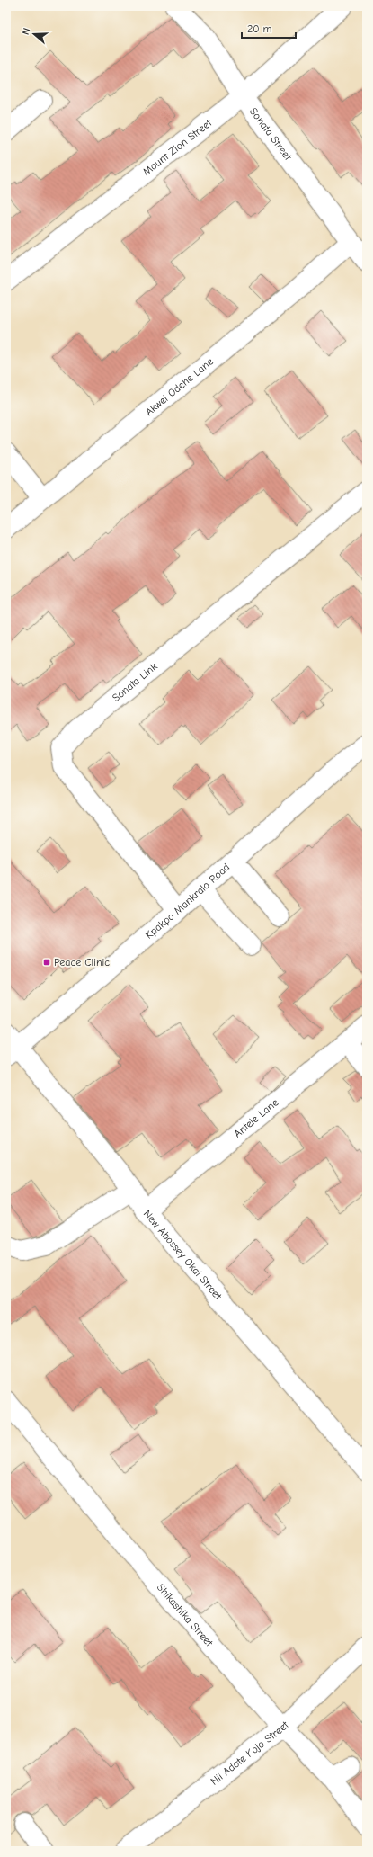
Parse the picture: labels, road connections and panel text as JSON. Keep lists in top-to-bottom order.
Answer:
{
  "streets": {
    "street": [
      "Sonata Street",
      "Mount Zion Street",
      "Akwei Odehe Lane",
      "Sonata Link",
      "Kpakpo Mankralo Road",
      "Antele Lane",
      "New Abossey Okai Street",
      "Shikashika Street",
      "Nii Adote Kojo Street"
    ]
  },
  "crossings": [
    ["Sonata Street", "Mount Zion Street"],
    ["Sonata Street", "Akwei Odehe Lane"],
    ["Sonata Link", "Kpakpo Mankralo Road"],
    ["Kpakpo Mankralo Road", "New Abossey Okai Street"],
    ["Antele Lane", "New Abossey Okai Street"],
    ["Shikashika Street", "Nii Adote Kojo Street"]
  ],
  "places": {
    "transit": ["Peace Clinic"]
  },
  "scale_bar": "20 m",
  "north": "left"
}
